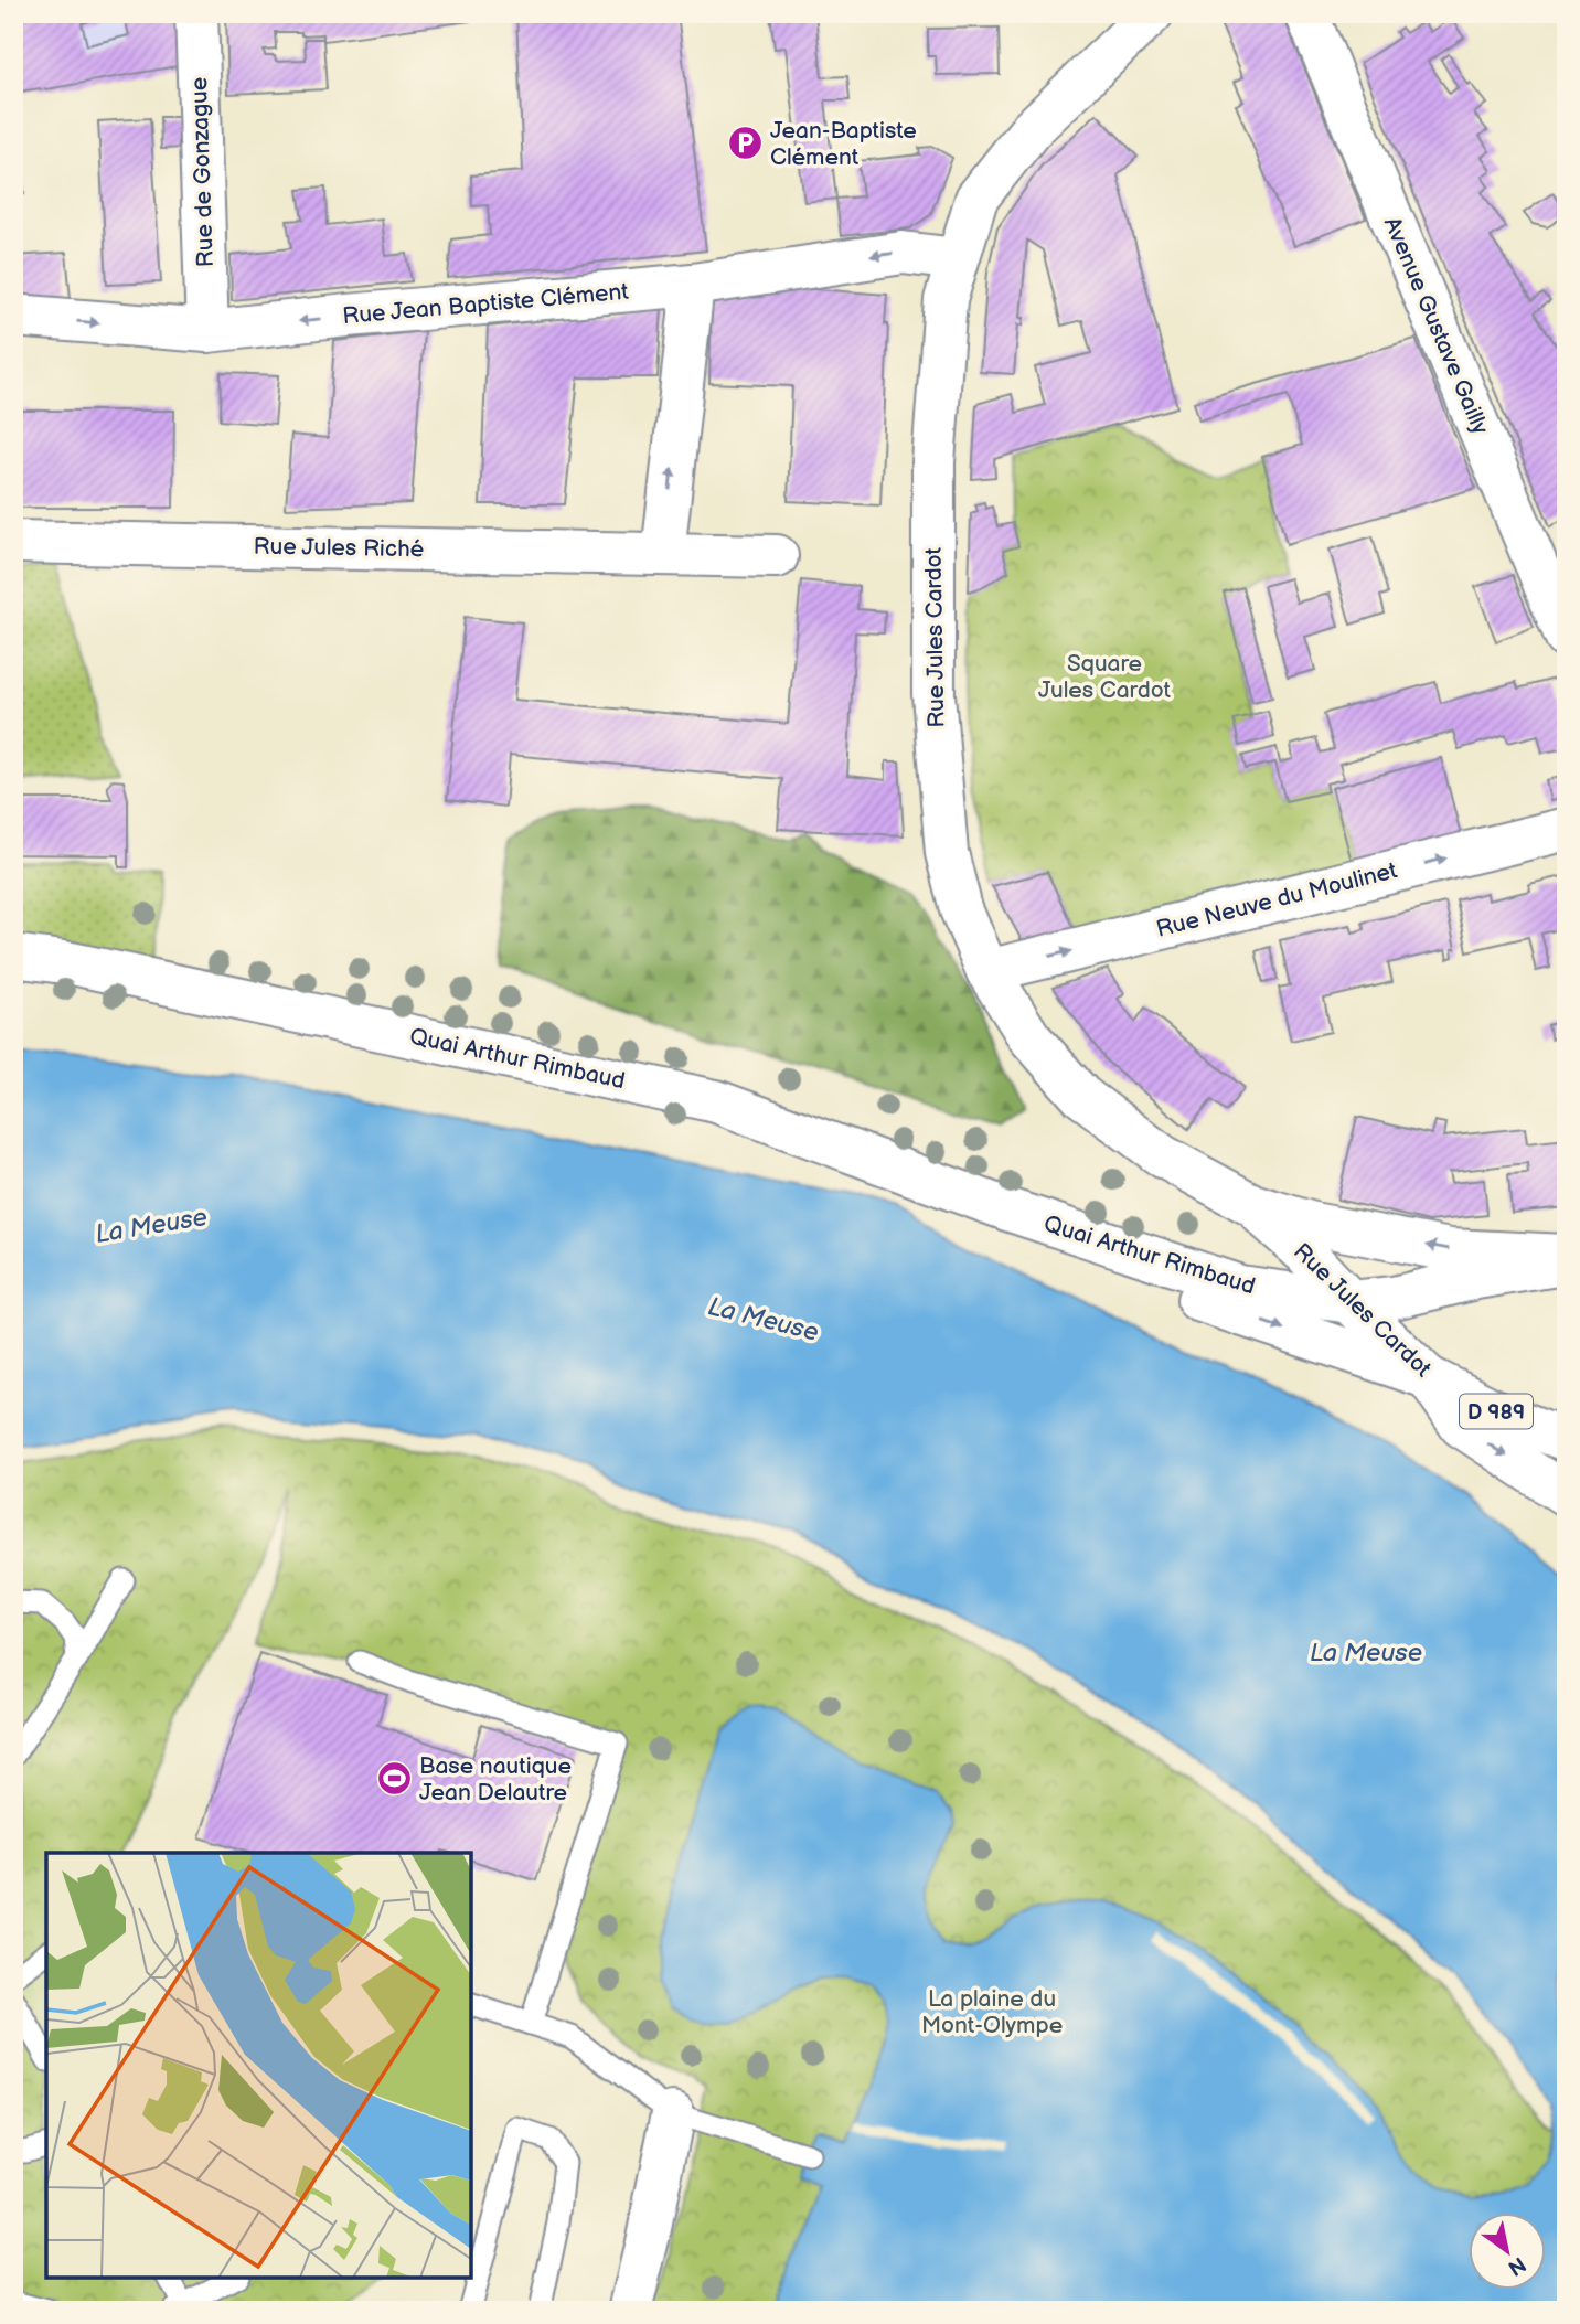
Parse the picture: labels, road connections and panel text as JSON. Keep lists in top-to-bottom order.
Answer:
{
  "streets": {
    "main road": [
      "Rue de Gonzague",
      "Rue Jean Baptiste Clément",
      "Avenue Gustave Gailly",
      "Rue Jules Riché",
      "Rue Jules Cardot",
      "Rue Neuve du Moulinet",
      "Quai Arthur Rimbaud",
      "D 989"
    ]
  },
  "crossings": [
    ["Rue de Gonzague", "Rue Jean Baptiste Clément"],
    ["Rue Jean Baptiste Clément", "Rue Jules Cardot"],
    ["Rue Jules Cardot", "Rue Neuve du Moulinet"],
    ["Rue Jules Cardot", "Quai Arthur Rimbaud"]
  ],
  "one_way": ["Rue Neuve du Moulinet"],
  "water": ["La Meuse"],
  "parks": ["Square Jules Cardot", "La plaine du Mont-Olympe"],
  "places": {
    "parking": ["Jean-Baptiste Clément"],
    "sports": ["Base nautique Jean Delautre"]
  },
  "north": "bottom right"
}
